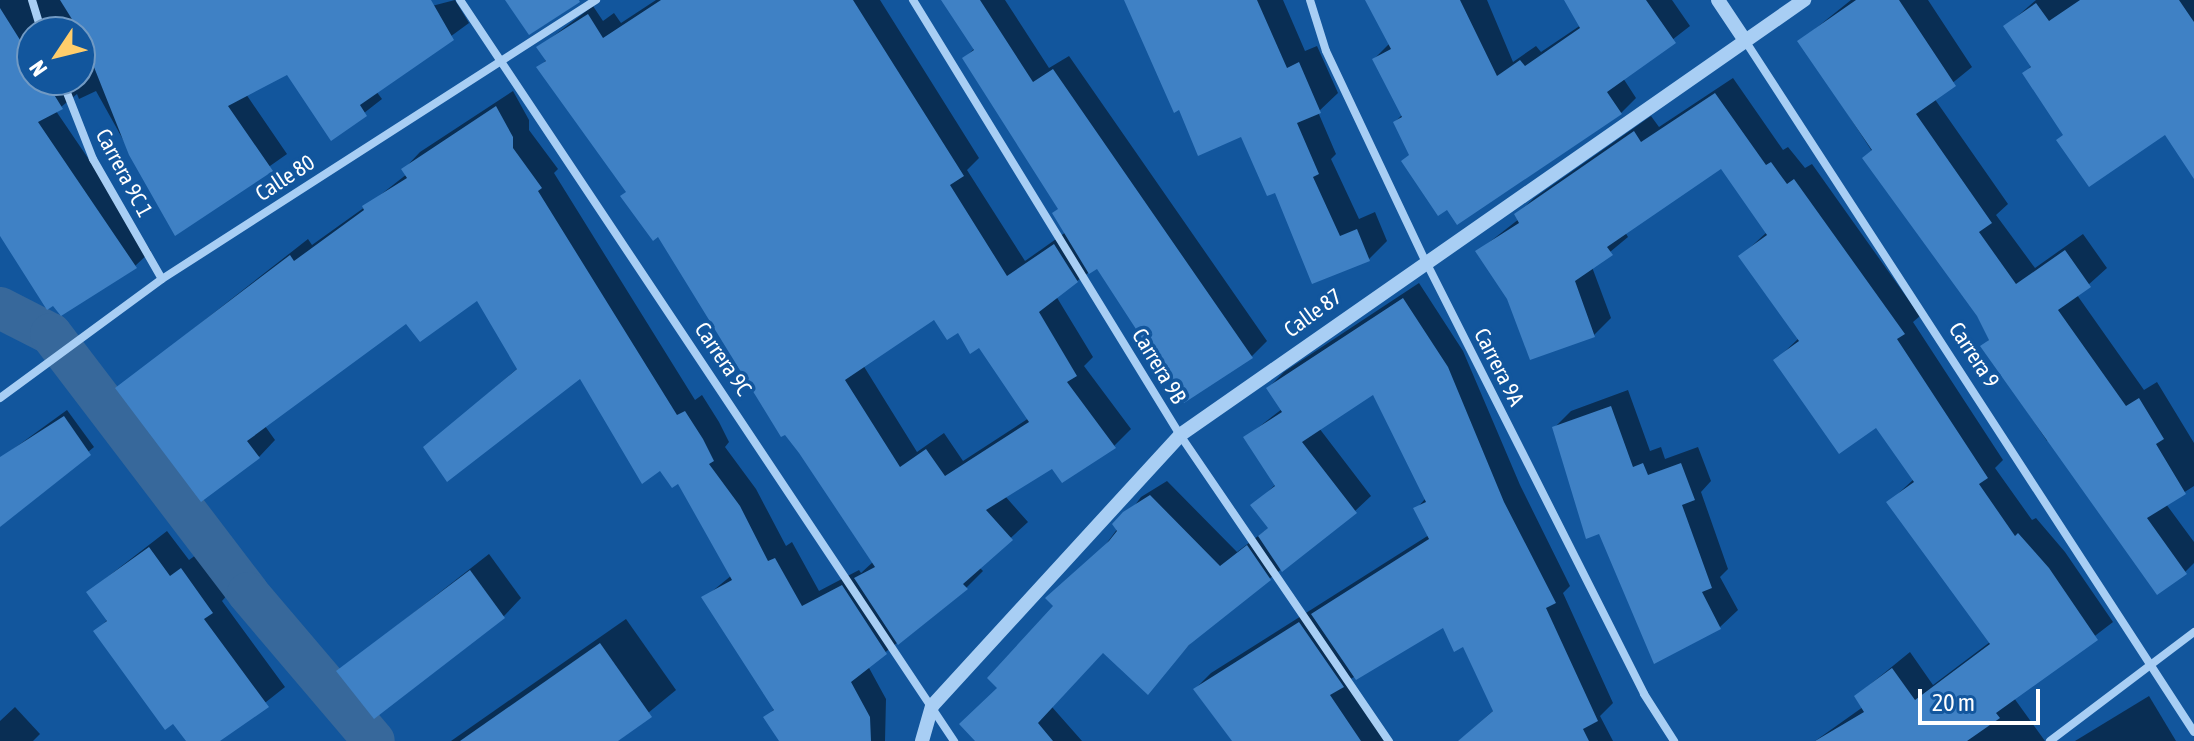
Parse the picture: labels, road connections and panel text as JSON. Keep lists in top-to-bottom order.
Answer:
{
  "streets": {
    "street": [
      "Carrera 9C 1",
      "Calle 80",
      "Calle 87",
      "Carrera 9",
      "Carrera 9C",
      "Carrera 9B",
      "Carrera 9A"
    ]
  },
  "crossings": [
    ["Carrera 9C 1", "Calle 80"],
    ["Calle 80", "Carrera 9C"],
    ["Calle 87", "Carrera 9"],
    ["Calle 87", "Carrera 9C"],
    ["Calle 87", "Carrera 9B"],
    ["Calle 87", "Carrera 9A"]
  ],
  "scale_bar": "20 m",
  "north": "bottom left"
}
